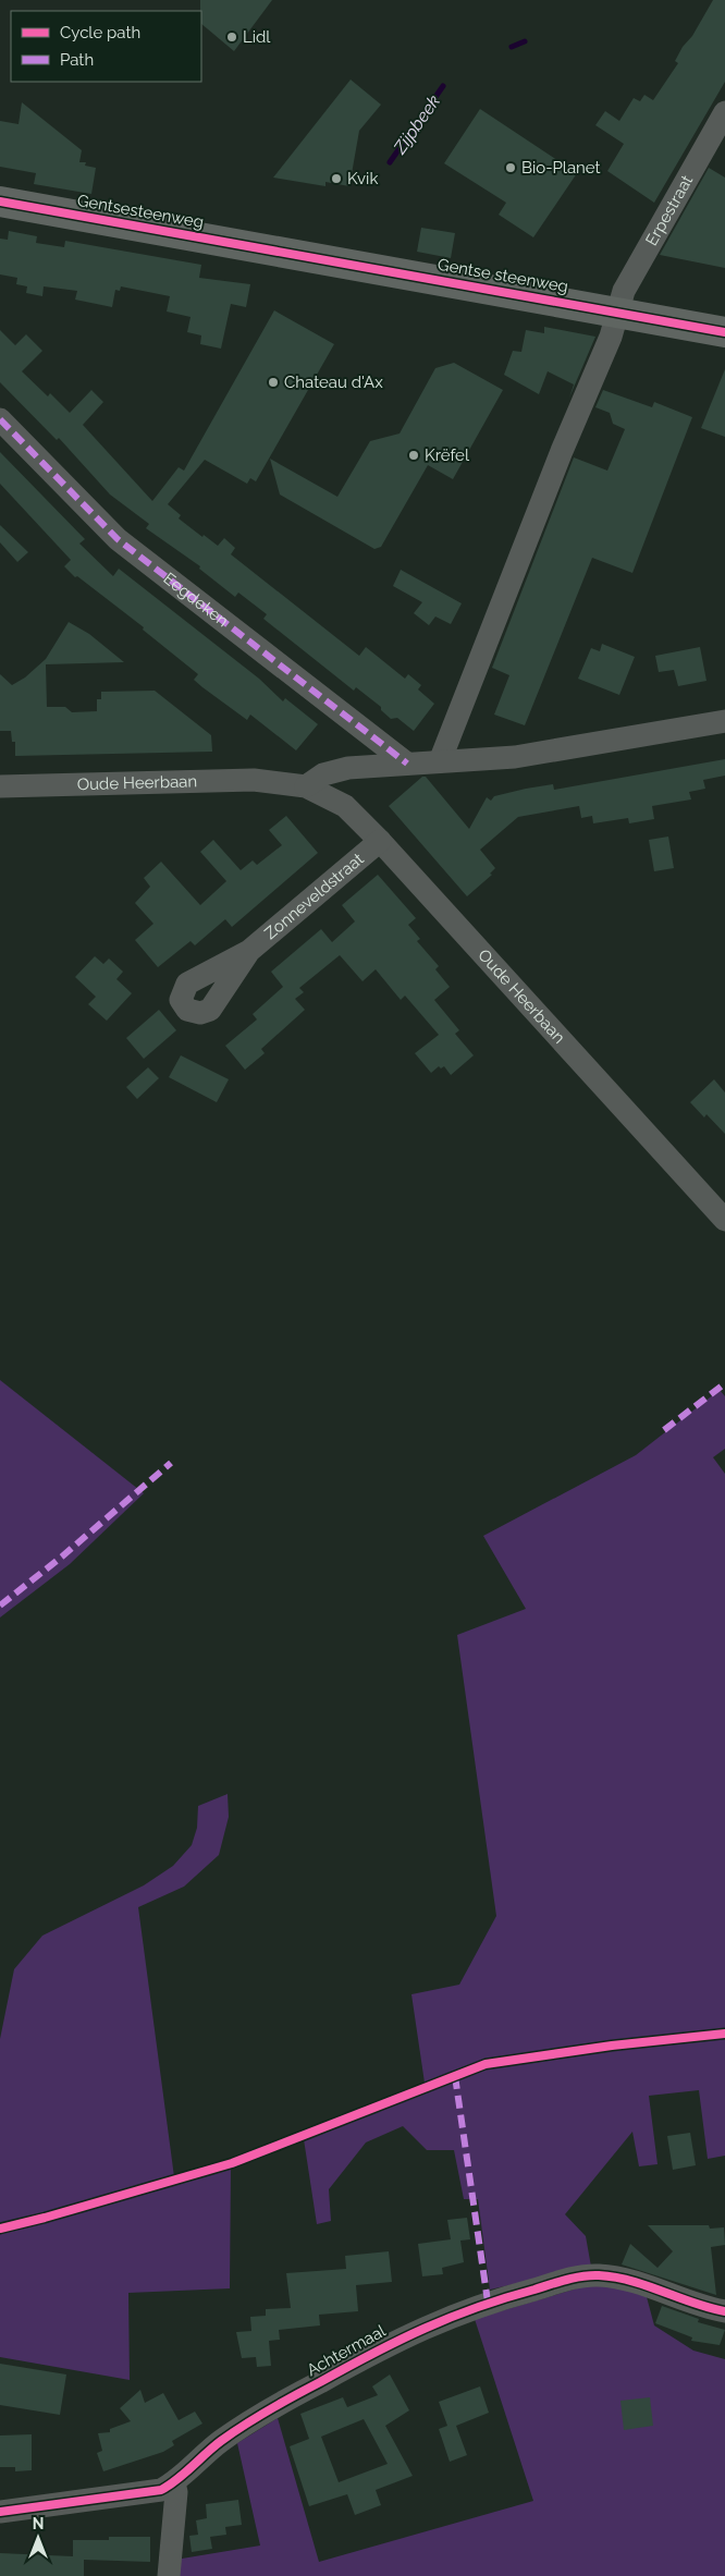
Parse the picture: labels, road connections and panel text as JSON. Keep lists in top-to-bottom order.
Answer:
{
  "streets": {
    "main road": ["Gentsesteenweg", "Gentse steenweg"],
    "street": [
      "Erpestraat",
      "Eegdeken",
      "Oude Heerbaan",
      "Zonneveldstraat",
      "Achtermaal"
    ]
  },
  "crossings": [
    ["Erpestraat", "Gentse steenweg"],
    ["Gentsesteenweg", "Gentse steenweg"],
    ["Oude Heerbaan", "Zonneveldstraat"]
  ],
  "water": ["Zijpbeek"],
  "places": [
    "Lidl",
    "Bio-Planet",
    "Kvik",
    "Chateau d'Ax",
    "Krëfel"
  ],
  "legend": ["Cycle path", "Path"],
  "north": "top"
}
